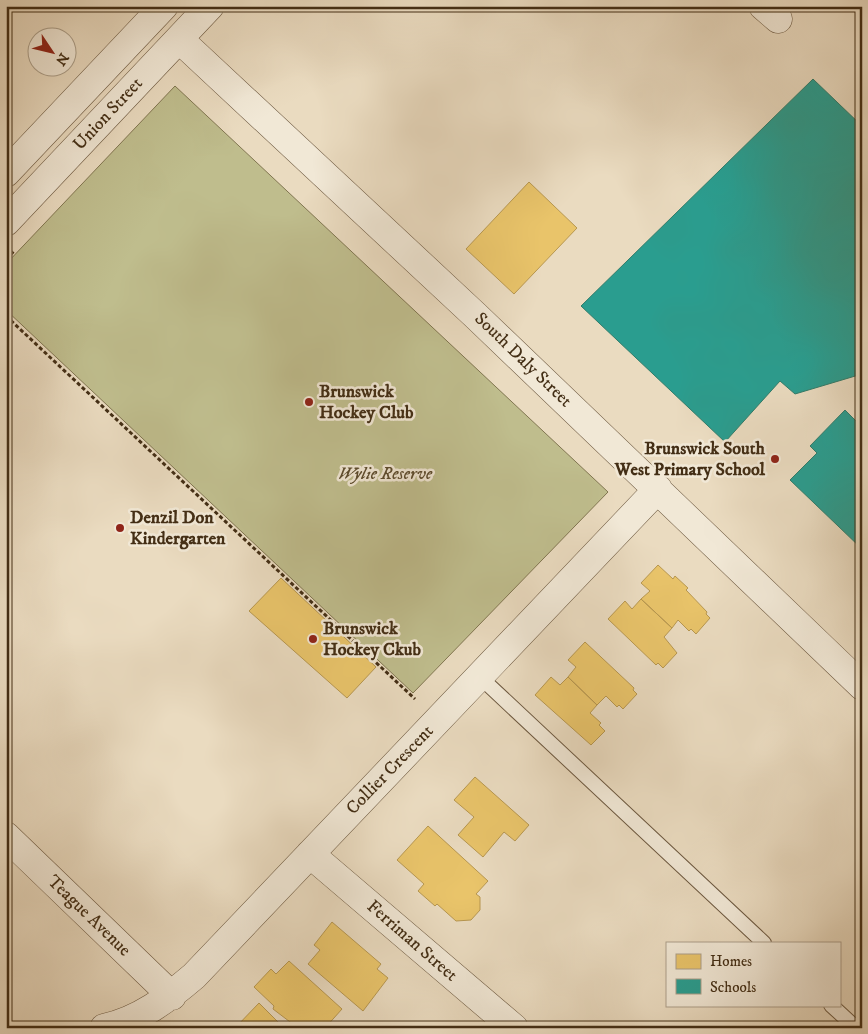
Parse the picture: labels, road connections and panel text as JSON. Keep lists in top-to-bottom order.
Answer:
{
  "streets": {
    "street": [
      "Union Street",
      "South Daly Street",
      "Collier Crescent",
      "Teague Avenue",
      "Ferriman Street"
    ]
  },
  "crossings": [
    ["Union Street", "South Daly Street"],
    ["South Daly Street", "Collier Crescent"],
    ["Collier Crescent", "Teague Avenue"],
    ["Collier Crescent", "Ferriman Street"]
  ],
  "parks": ["Wylie Reserve"],
  "places": [
    "Brunswick Hockey Club",
    "Brunswick South West Primary School",
    "Denzil Don Kindergarten",
    "Brunswick Hockey Ckub"
  ],
  "legend": ["Homes", "Schools"],
  "north": "bottom right"
}
